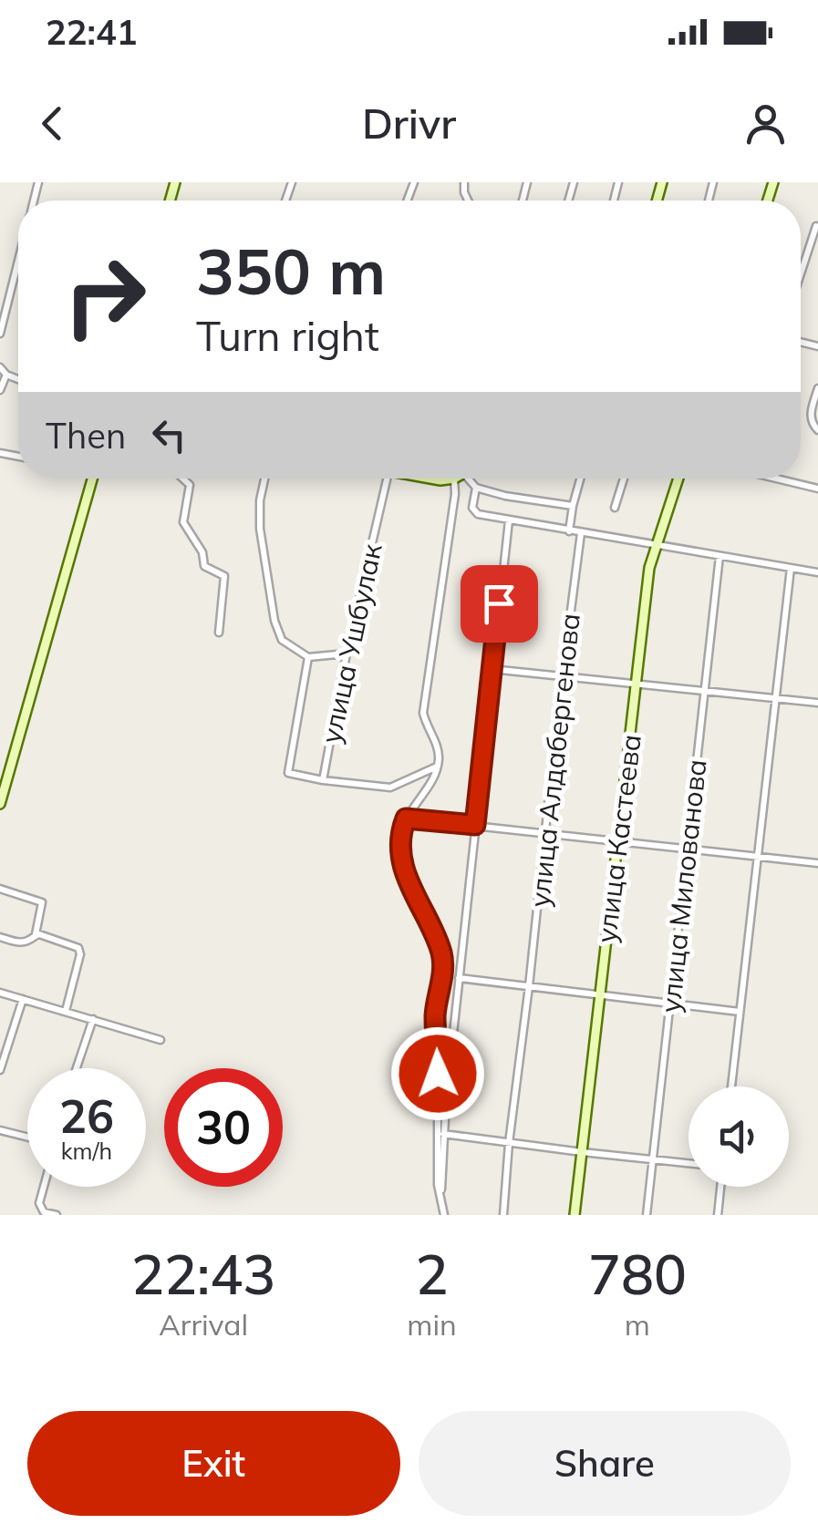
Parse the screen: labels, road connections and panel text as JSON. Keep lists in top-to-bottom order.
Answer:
{
  "streets": {
    "street": [
      "улица Ушбулак",
      "улица Алдабергенова",
      "улица Кастеева",
      "улица Милованова"
    ]
  },
  "page": {
    "status": "22:41",
    "header": "Drivr",
    "turn": ["350 m", "Turn right"],
    "then": "Then",
    "speed": "26 km/h",
    "limit": "30",
    "eta": [
      "22:43",
      "Arrival",
      "2",
      "min",
      "780",
      "m"
    ],
    "buttons": ["Exit", "Share"]
  }
}
